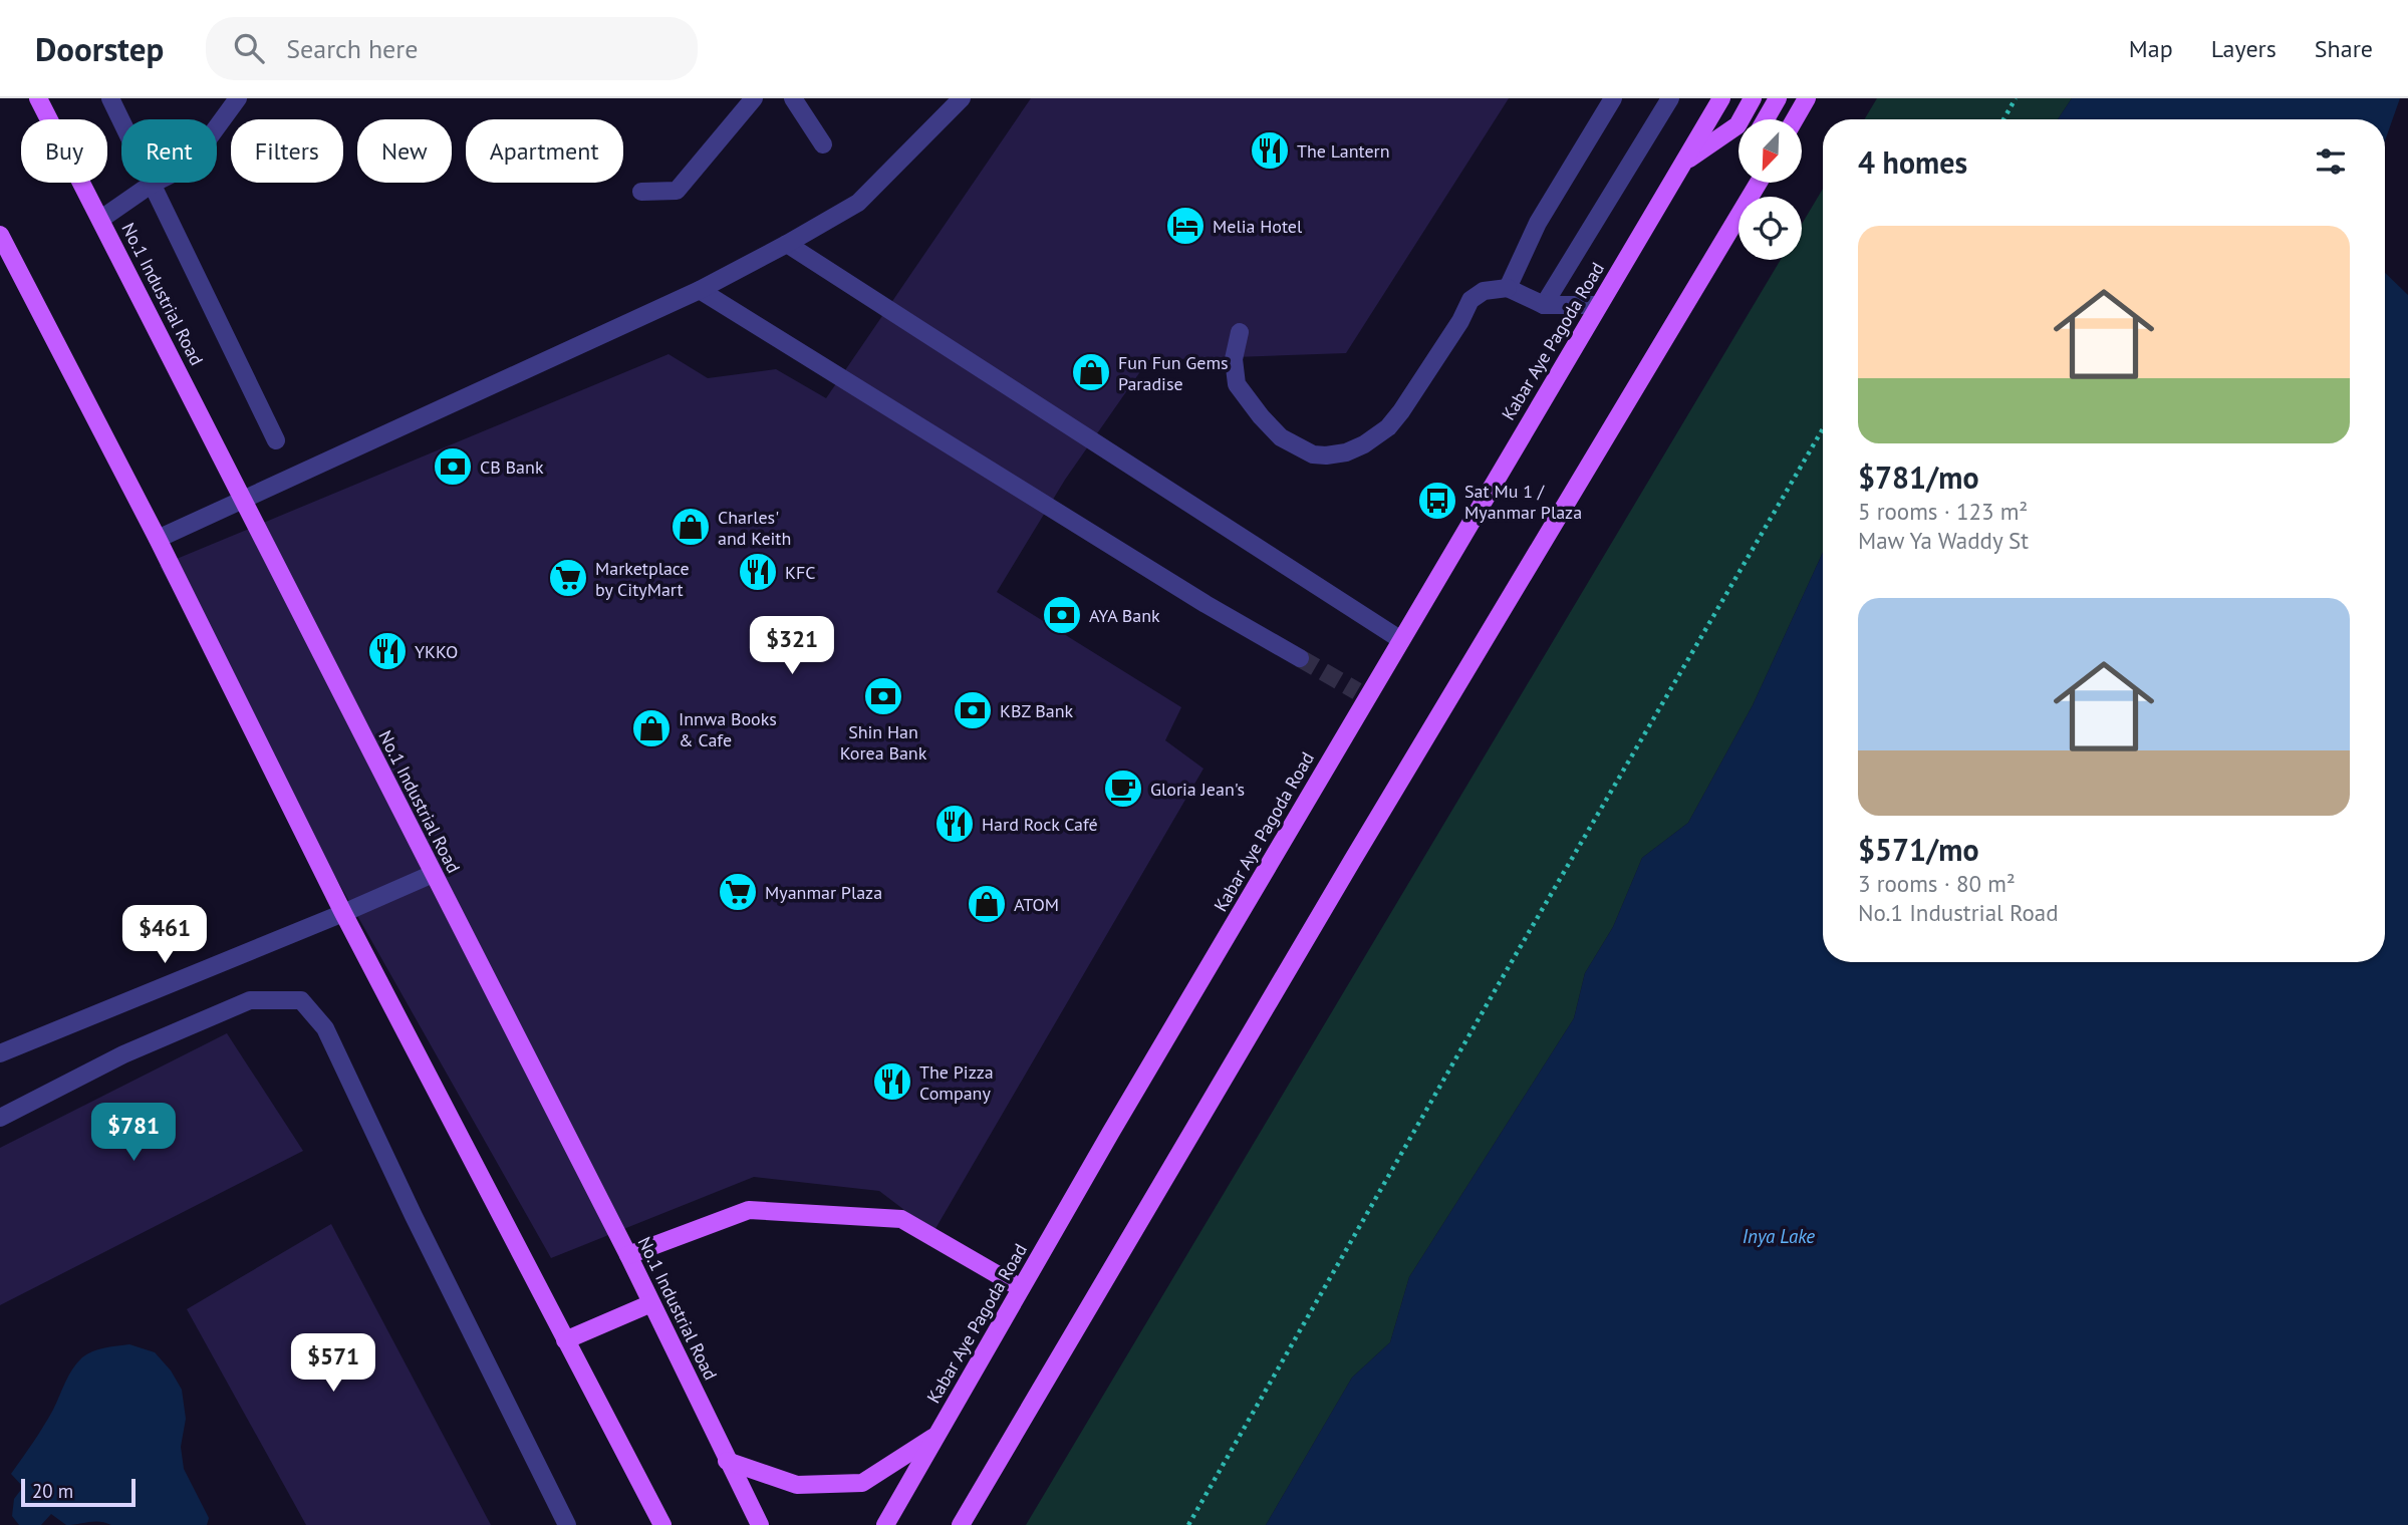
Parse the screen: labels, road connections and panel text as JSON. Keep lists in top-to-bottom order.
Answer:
{
  "streets": {
    "main road": ["No.1 Industrial Road", "Kabar Aye Pagoda Road"]
  },
  "water": ["Inya Lake"],
  "places": {
    "restaurant": [
      "The Lantern",
      "KFC",
      "YKKO",
      "Hard Rock Café",
      "The Pizza Company"
    ],
    "hotel": ["Melia Hotel"],
    "shop": [
      "Fun Fun Gems Paradise",
      "Charles' and Keith",
      "Innwa Books & Cafe",
      "ATOM"
    ],
    "bank": [
      "CB Bank",
      "AYA Bank",
      "Shin Han Korea Bank",
      "KBZ Bank"
    ],
    "bus stop": ["Sat Mu 1 / Myanmar Plaza"],
    "supermarket": ["Marketplace by CityMart", "Myanmar Plaza"],
    "cafe": ["Gloria Jean's"]
  },
  "scale_bar": "20 m",
  "north": "bottom left",
  "page": {
    "header": "Doorstep",
    "search": "Search here",
    "nav": ["Map", "Layers", "Share"],
    "chip": [
      "Buy",
      "Rent",
      "Filters",
      "New",
      "Apartment"
    ],
    "heading": "4 homes",
    "list": [
      {
        "name": "$781/mo",
        "note": "5 rooms · 123 m² · Maw Ya Waddy St"
      },
      {
        "name": "$571/mo",
        "note": "3 rooms · 80 m² · No.1 Industrial Road"
      }
    ],
    "price": [
      "$321",
      "$461",
      "$781",
      "$571"
    ],
    "scale": "20 m"
  }
}
